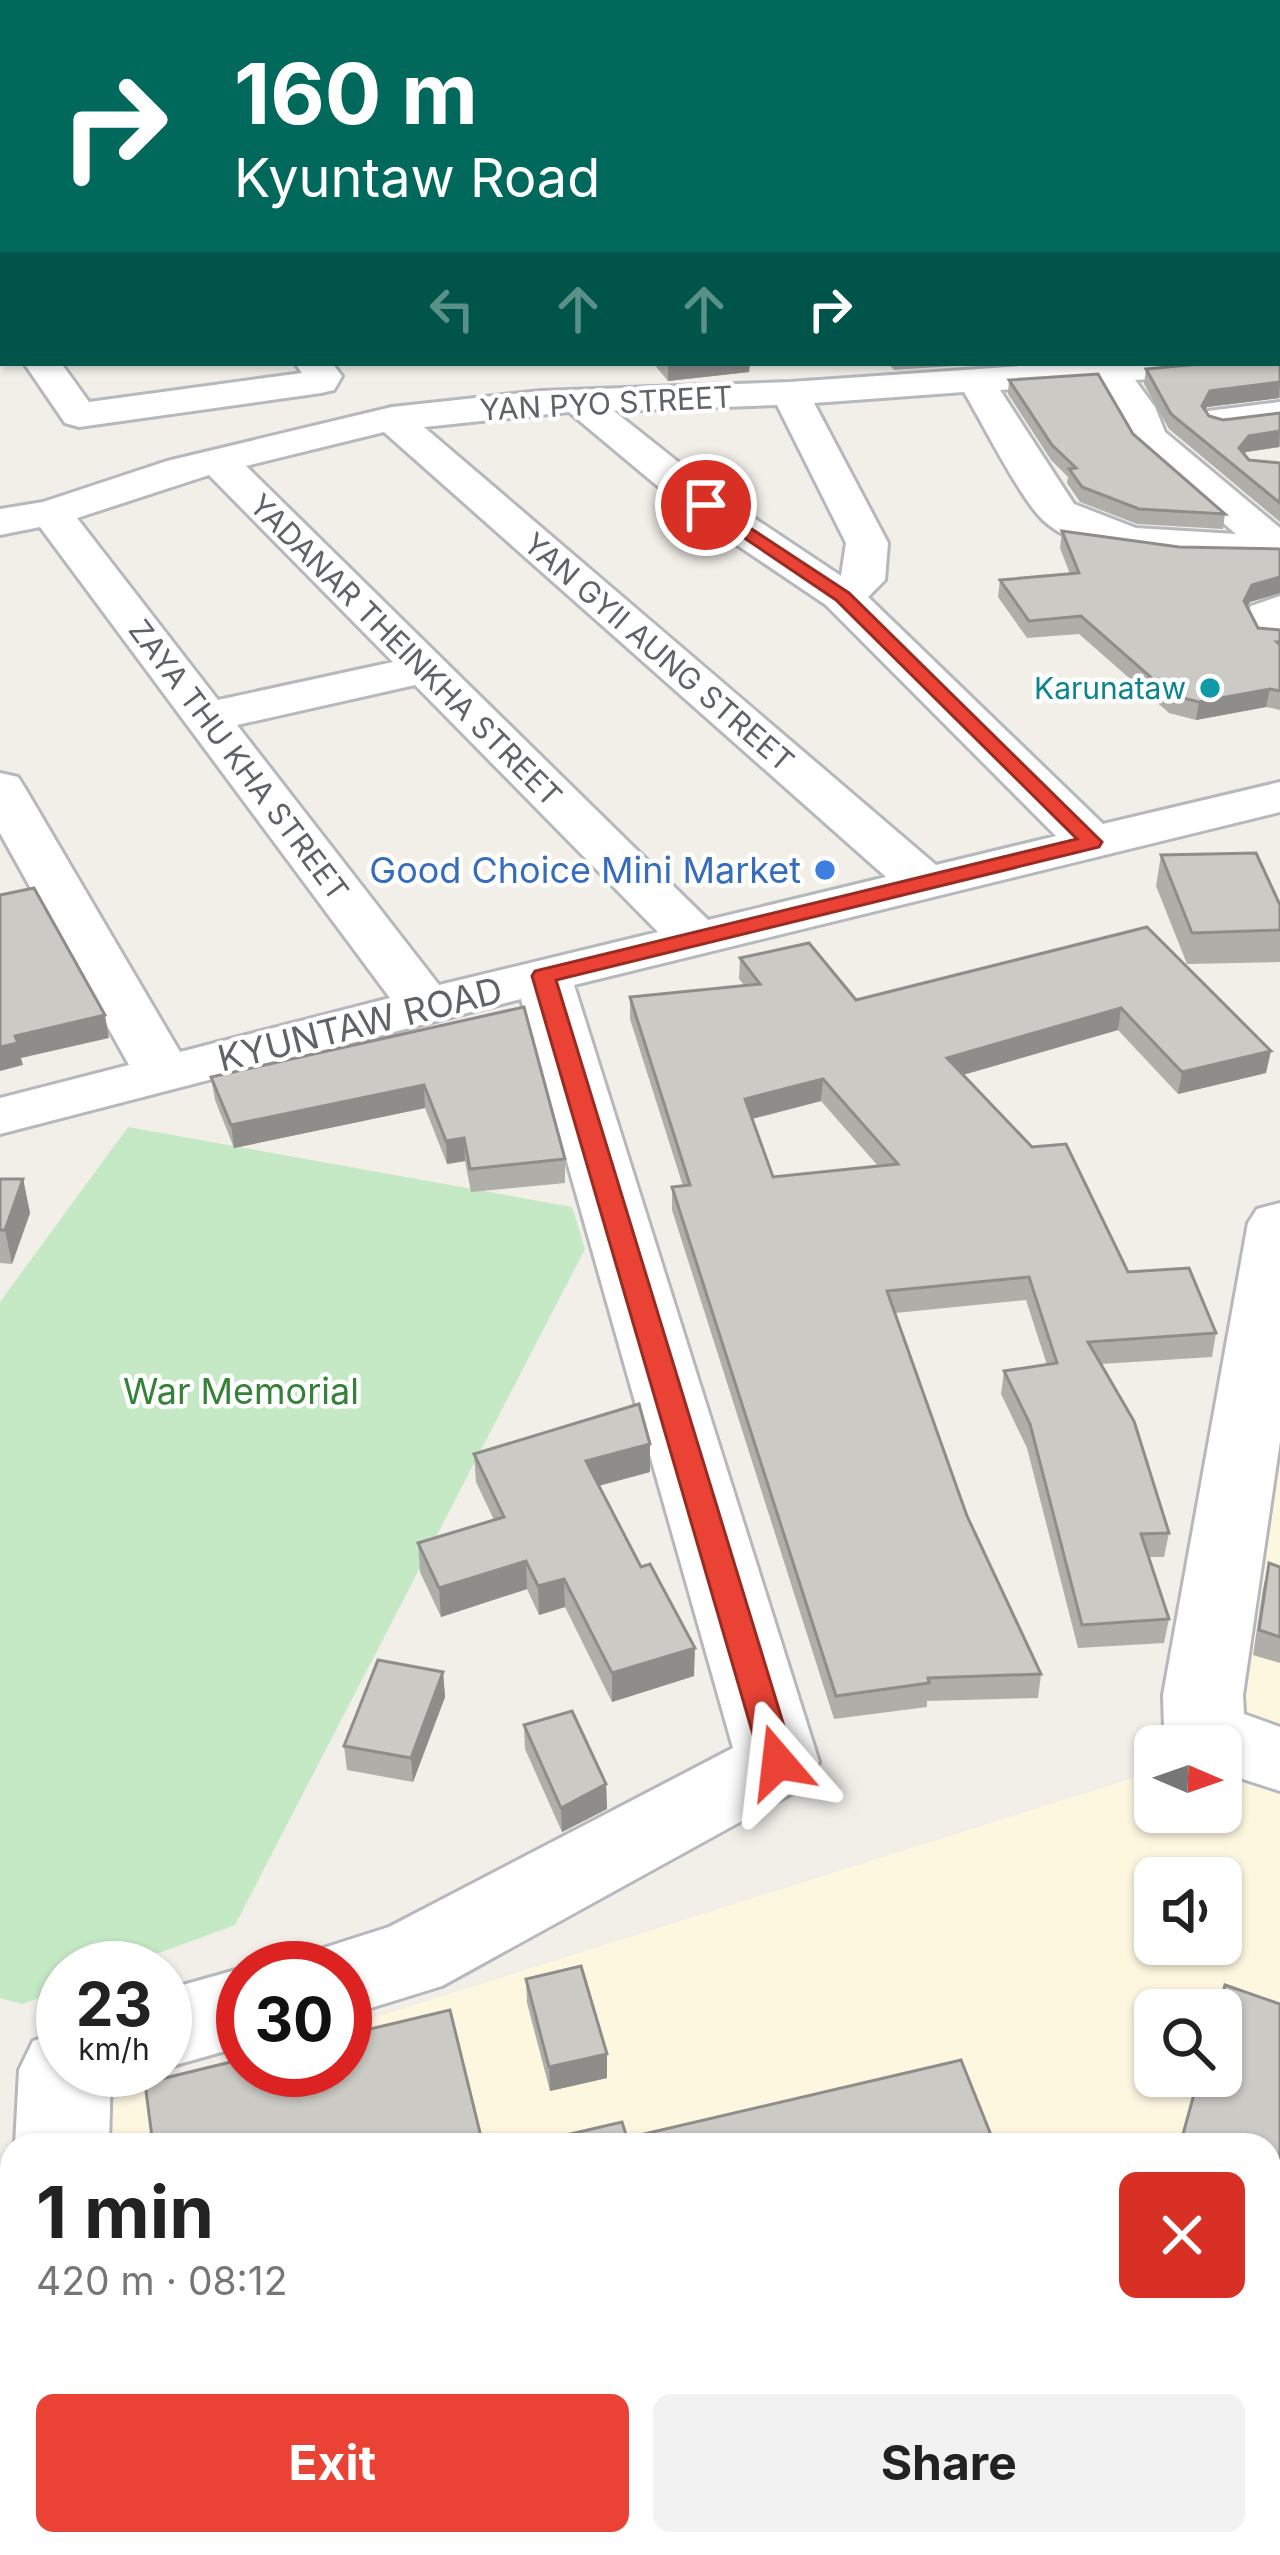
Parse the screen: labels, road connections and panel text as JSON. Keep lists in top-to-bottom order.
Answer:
{
  "streets": {
    "street": [
      "YAN PYO STREET",
      "YADANAR THEINKHA STREET",
      "YAN GYII AUNG STREET",
      "ZAYA THU KHA STREET",
      "KYUNTAW ROAD"
    ]
  },
  "crossings": [
    ["YAN PYO STREET", "YADANAR THEINKHA STREET"],
    ["YAN PYO STREET", "YAN GYII AUNG STREET"],
    ["YAN PYO STREET", "ZAYA THU KHA STREET"],
    ["YADANAR THEINKHA STREET", "KYUNTAW ROAD"],
    ["YAN GYII AUNG STREET", "KYUNTAW ROAD"],
    ["ZAYA THU KHA STREET", "KYUNTAW ROAD"]
  ],
  "parks": ["War Memorial"],
  "places": ["Karunataw", "Good Choice Mini Market"],
  "north": "right",
  "page": {
    "turn": ["160 m", "Kyuntaw Road"],
    "speed": "23 km/h",
    "limit": "30",
    "heading": ["1 min", "420 m · 08:12"],
    "buttons": ["Exit", "Share"]
  }
}
